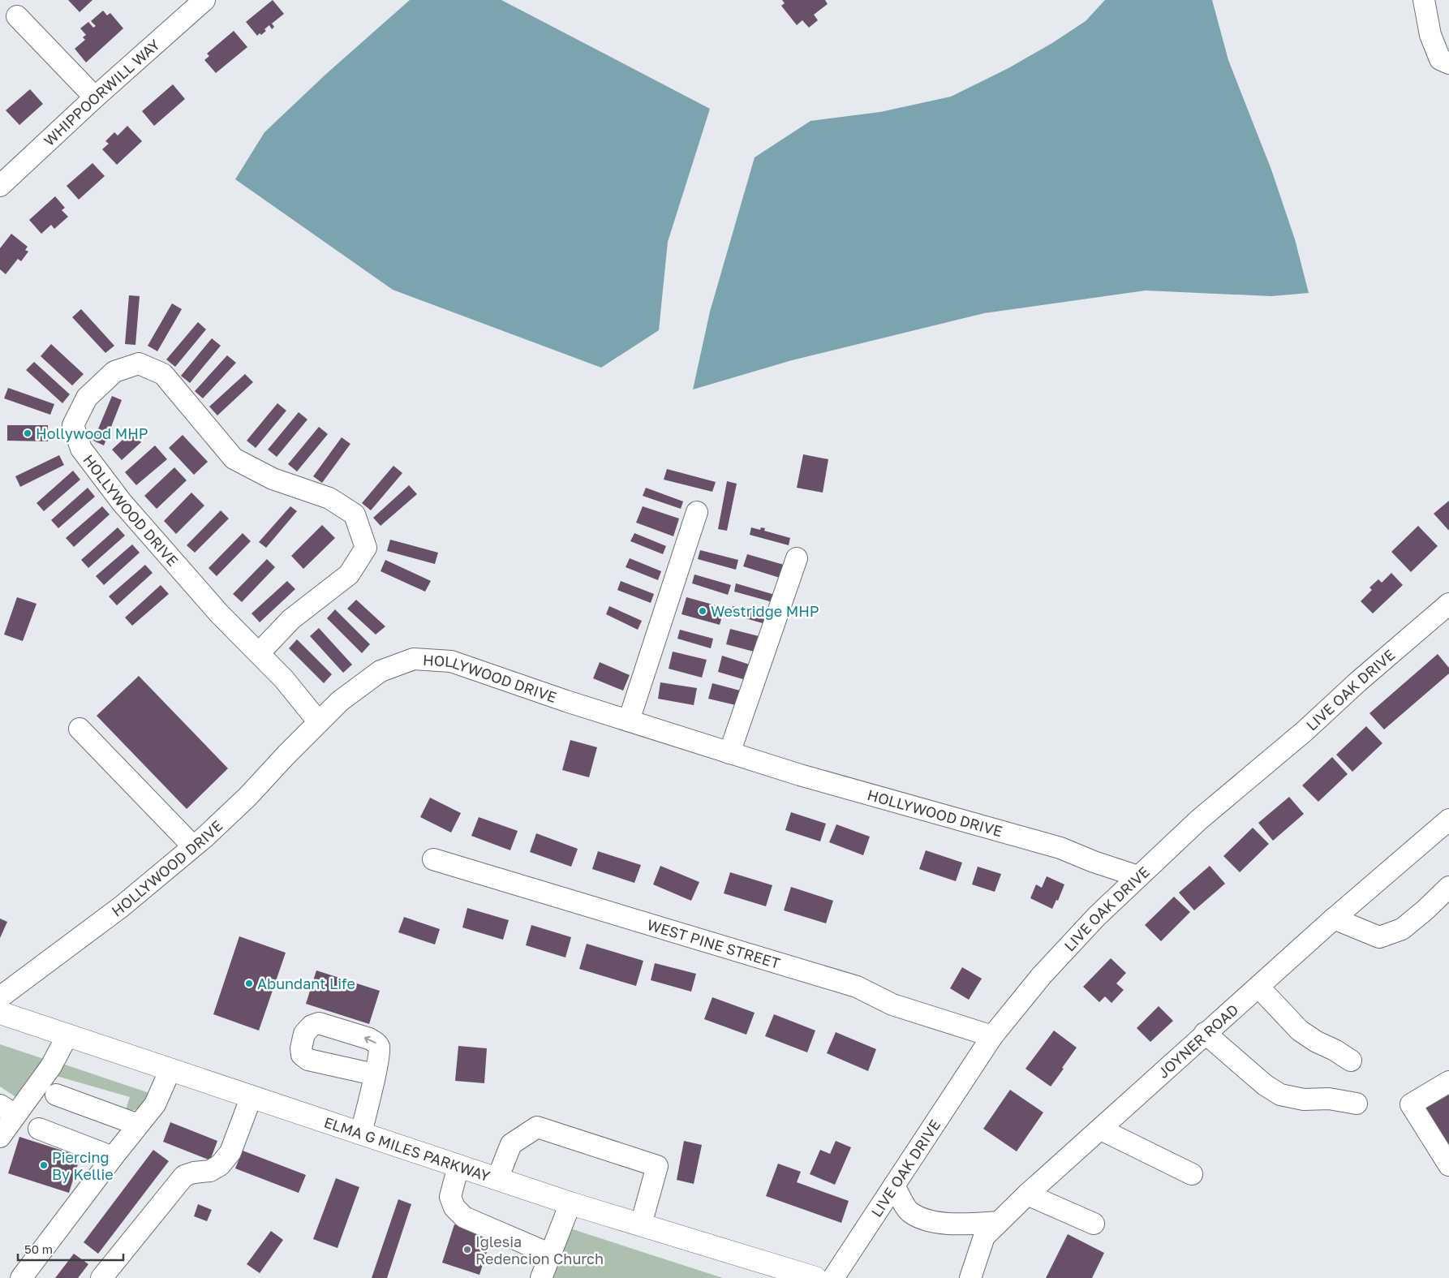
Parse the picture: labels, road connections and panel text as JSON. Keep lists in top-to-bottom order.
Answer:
{
  "streets": {
    "main road": ["ELMA G MILES PARKWAY"],
    "street": [
      "WHIPPOORWILL WAY",
      "HOLLYWOOD DRIVE",
      "LIVE OAK DRIVE",
      "WEST PINE STREET",
      "JOYNER ROAD"
    ]
  },
  "crossings": [
    ["HOLLYWOOD DRIVE", "LIVE OAK DRIVE"],
    ["LIVE OAK DRIVE", "WEST PINE STREET"]
  ],
  "places": [
    "Hollywood MHP",
    "Westridge MHP",
    "Abundant Life",
    "Piercing By Kellie",
    "Iglesia Redencion Church"
  ],
  "scale_bar": "50 m"
}
